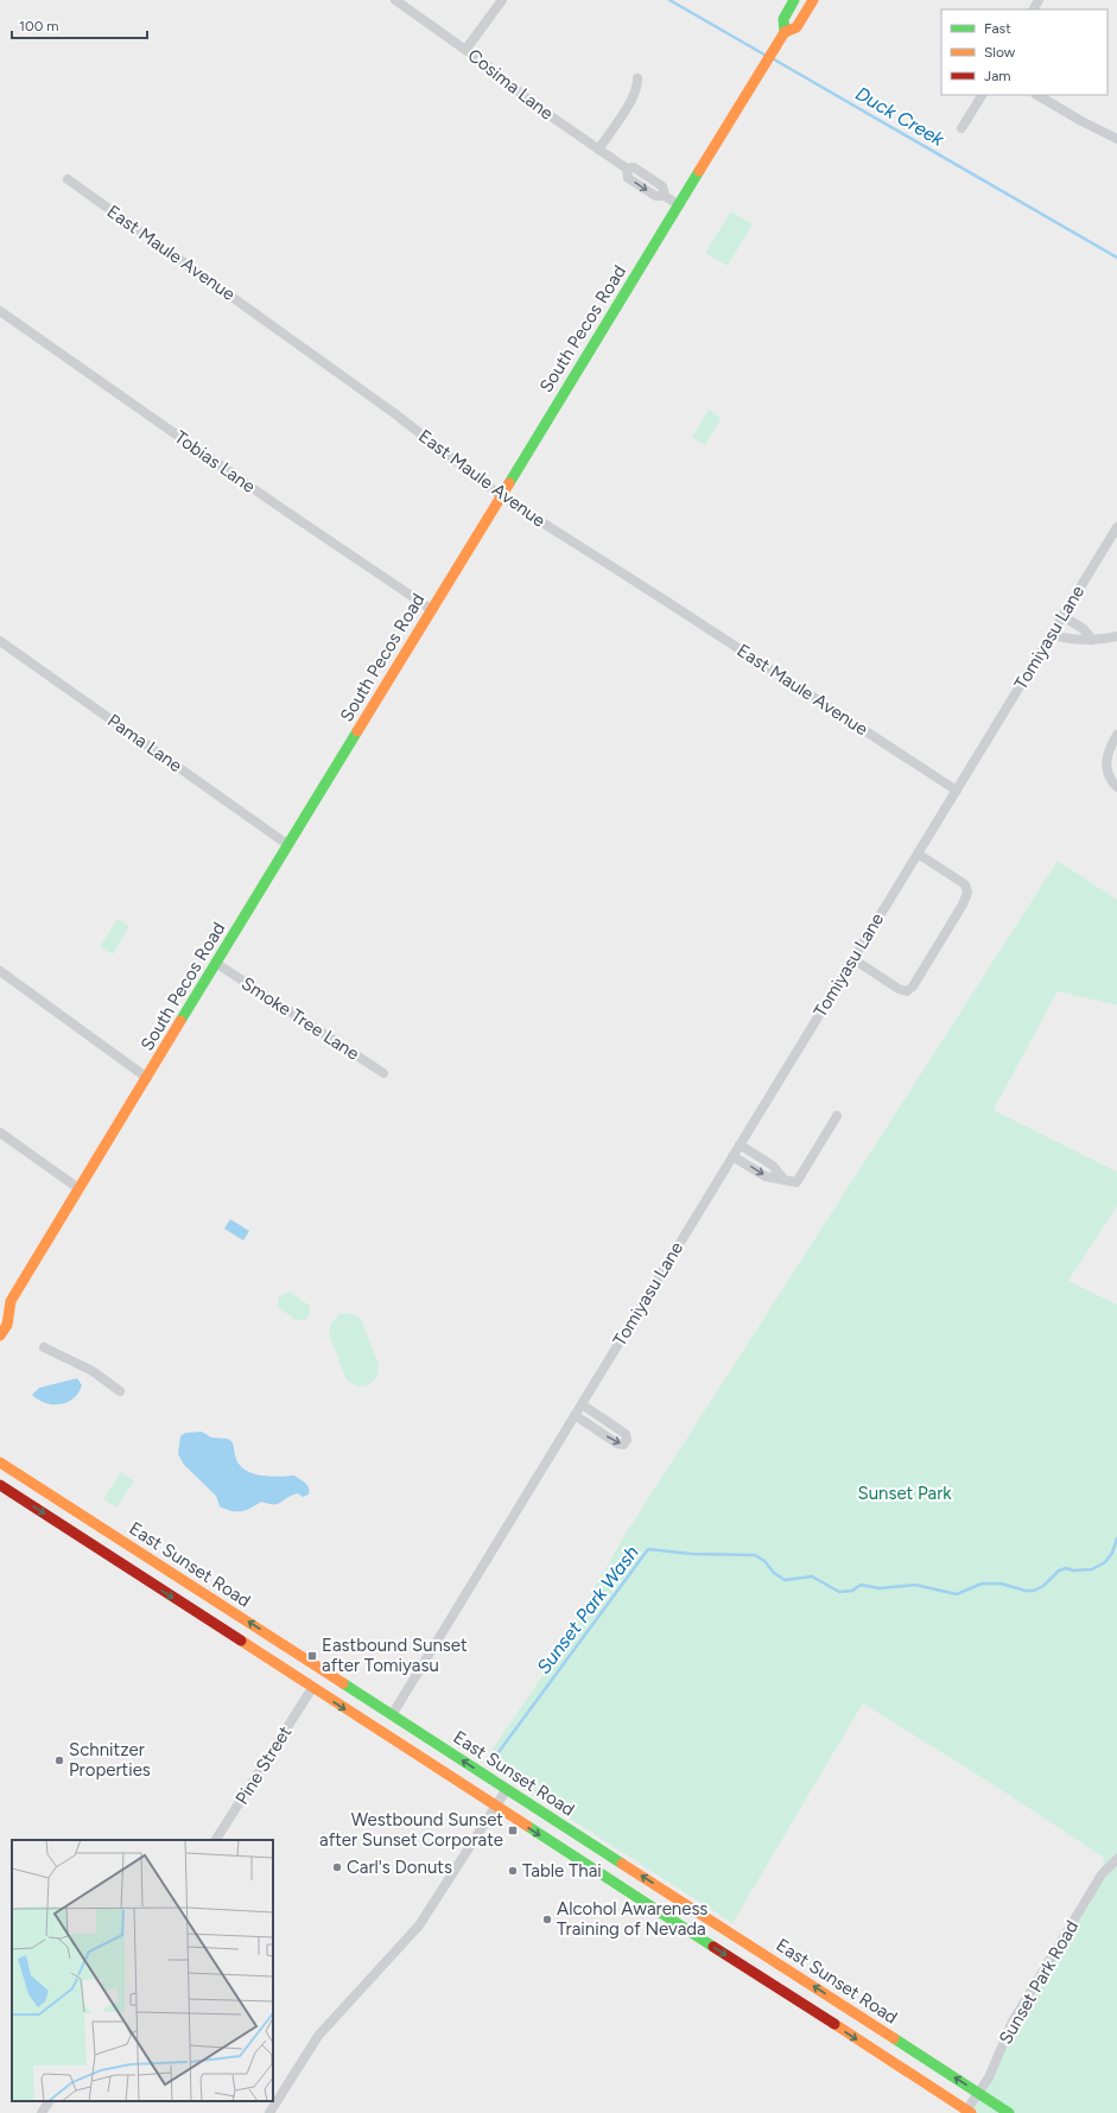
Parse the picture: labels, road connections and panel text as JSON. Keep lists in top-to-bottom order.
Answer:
{
  "streets": {
    "main road": ["South Pecos Road", "East Sunset Road"],
    "street": [
      "Cosima Lane",
      "East Maule Avenue",
      "Tobias Lane",
      "Tomiyasu Lane",
      "Pama Lane",
      "Smoke Tree Lane",
      "Pine Street",
      "Sunset Park Road"
    ]
  },
  "crossings": [
    ["Cosima Lane", "South Pecos Road"],
    ["East Maule Avenue", "South Pecos Road"],
    ["East Maule Avenue", "Tomiyasu Lane"],
    ["South Pecos Road", "Tobias Lane"],
    ["South Pecos Road", "Pama Lane"],
    ["South Pecos Road", "Smoke Tree Lane"],
    ["Tomiyasu Lane", "East Sunset Road"],
    ["East Sunset Road", "Pine Street"],
    ["East Sunset Road", "Sunset Park Road"]
  ],
  "water": ["Duck Creek", "Sunset Park Wash"],
  "parks": ["Sunset Park"],
  "places": {
    "transit": ["Eastbound Sunset after Tomiyasu", "Westbound Sunset after Sunset Corporate"],
    "other": [
      "Schnitzer Properties",
      "Carl's Donuts",
      "Table Thai",
      "Alcohol Awareness Training of Nevada"
    ]
  },
  "legend": ["Fast", "Slow", "Jam"],
  "scale_bar": "100 m"
}
